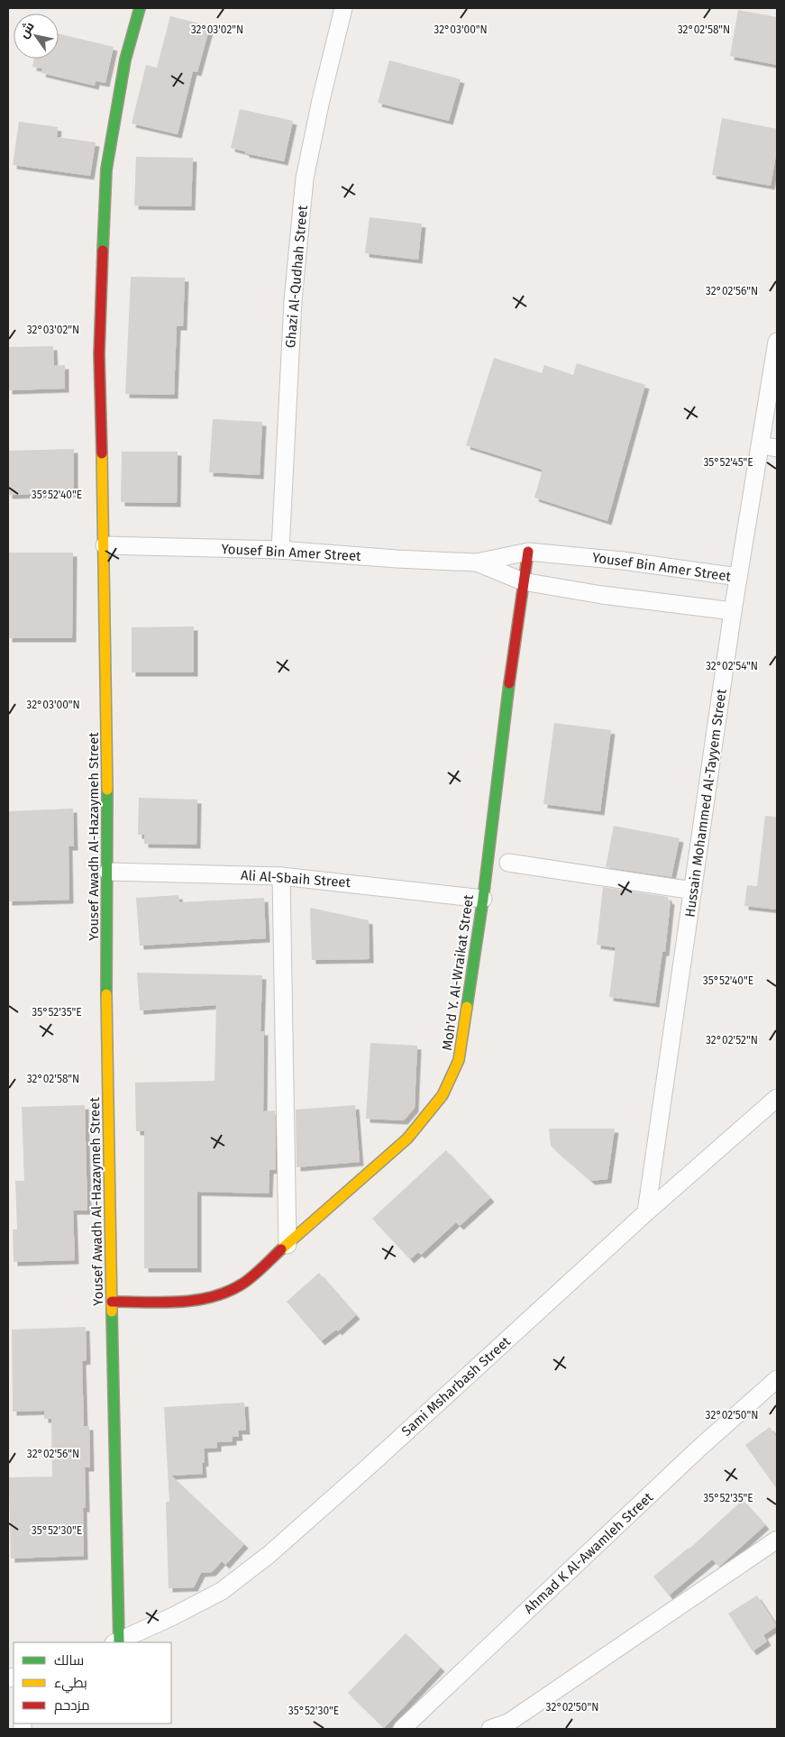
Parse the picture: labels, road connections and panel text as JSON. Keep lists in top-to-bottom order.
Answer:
{
  "streets": {
    "street": [
      "Ghazi Al-Qudhah Street",
      "Yousef Bin Amer Street",
      "Hussain Mohammed Al-Tayyem Street",
      "Yousef Awadh Al-Hazaymeh Street",
      "Ali Al-Sbaih Street",
      "Moh'd Y. Al-Wraikat Street",
      "Sami Msharbash Street",
      "Ahmad K Al-Awamleh Street"
    ]
  },
  "crossings": [
    ["Ghazi Al-Qudhah Street", "Yousef Bin Amer Street"],
    ["Yousef Bin Amer Street", "Hussain Mohammed Al-Tayyem Street"],
    ["Yousef Bin Amer Street", "Yousef Awadh Al-Hazaymeh Street"],
    ["Yousef Bin Amer Street", "Moh'd Y. Al-Wraikat Street"],
    ["Hussain Mohammed Al-Tayyem Street", "Sami Msharbash Street"],
    ["Yousef Awadh Al-Hazaymeh Street", "Ali Al-Sbaih Street"],
    ["Yousef Awadh Al-Hazaymeh Street", "Moh'd Y. Al-Wraikat Street"],
    ["Yousef Awadh Al-Hazaymeh Street", "Sami Msharbash Street"],
    ["Ali Al-Sbaih Street", "Moh'd Y. Al-Wraikat Street"]
  ],
  "legend": ["سالك", "بطيء", "مزدحم"],
  "north": "top left",
  "coordinates": [
    "32°03'02\"N",
    "32°03'00\"N",
    "32°02'58\"N",
    "32°02'56\"N",
    "35°52'45\"E",
    "35°52'40\"E",
    "32°02'54\"N",
    "35°52'35\"E",
    "32°02'52\"N",
    "32°02'50\"N",
    "35°52'30\"E"
  ]
}
